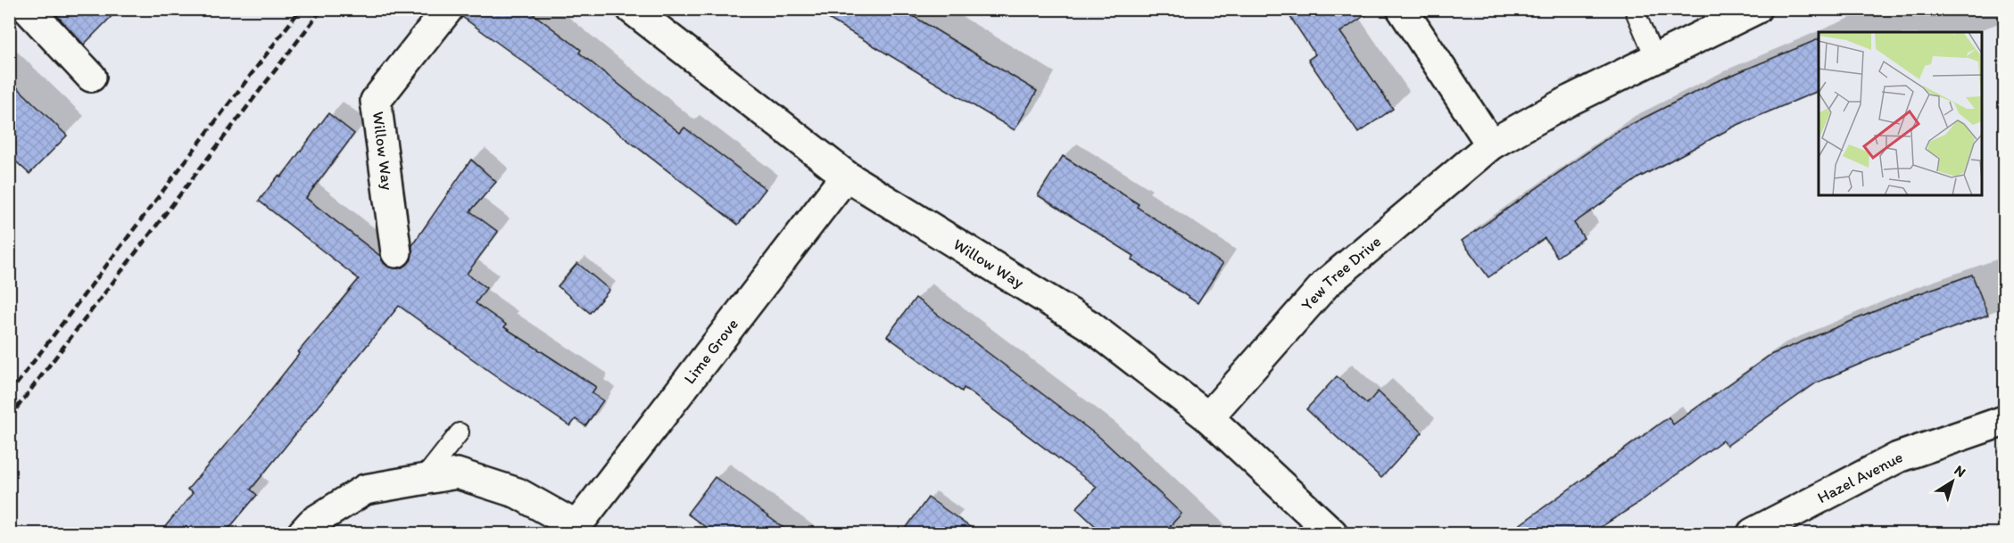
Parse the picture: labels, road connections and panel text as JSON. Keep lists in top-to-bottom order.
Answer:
{
  "streets": {
    "street": [
      "Willow Way",
      "Yew Tree Drive",
      "Lime Grove",
      "Hazel Avenue"
    ]
  },
  "crossings": [
    ["Willow Way", "Yew Tree Drive"],
    ["Willow Way", "Lime Grove"]
  ],
  "north": "top right"
}
